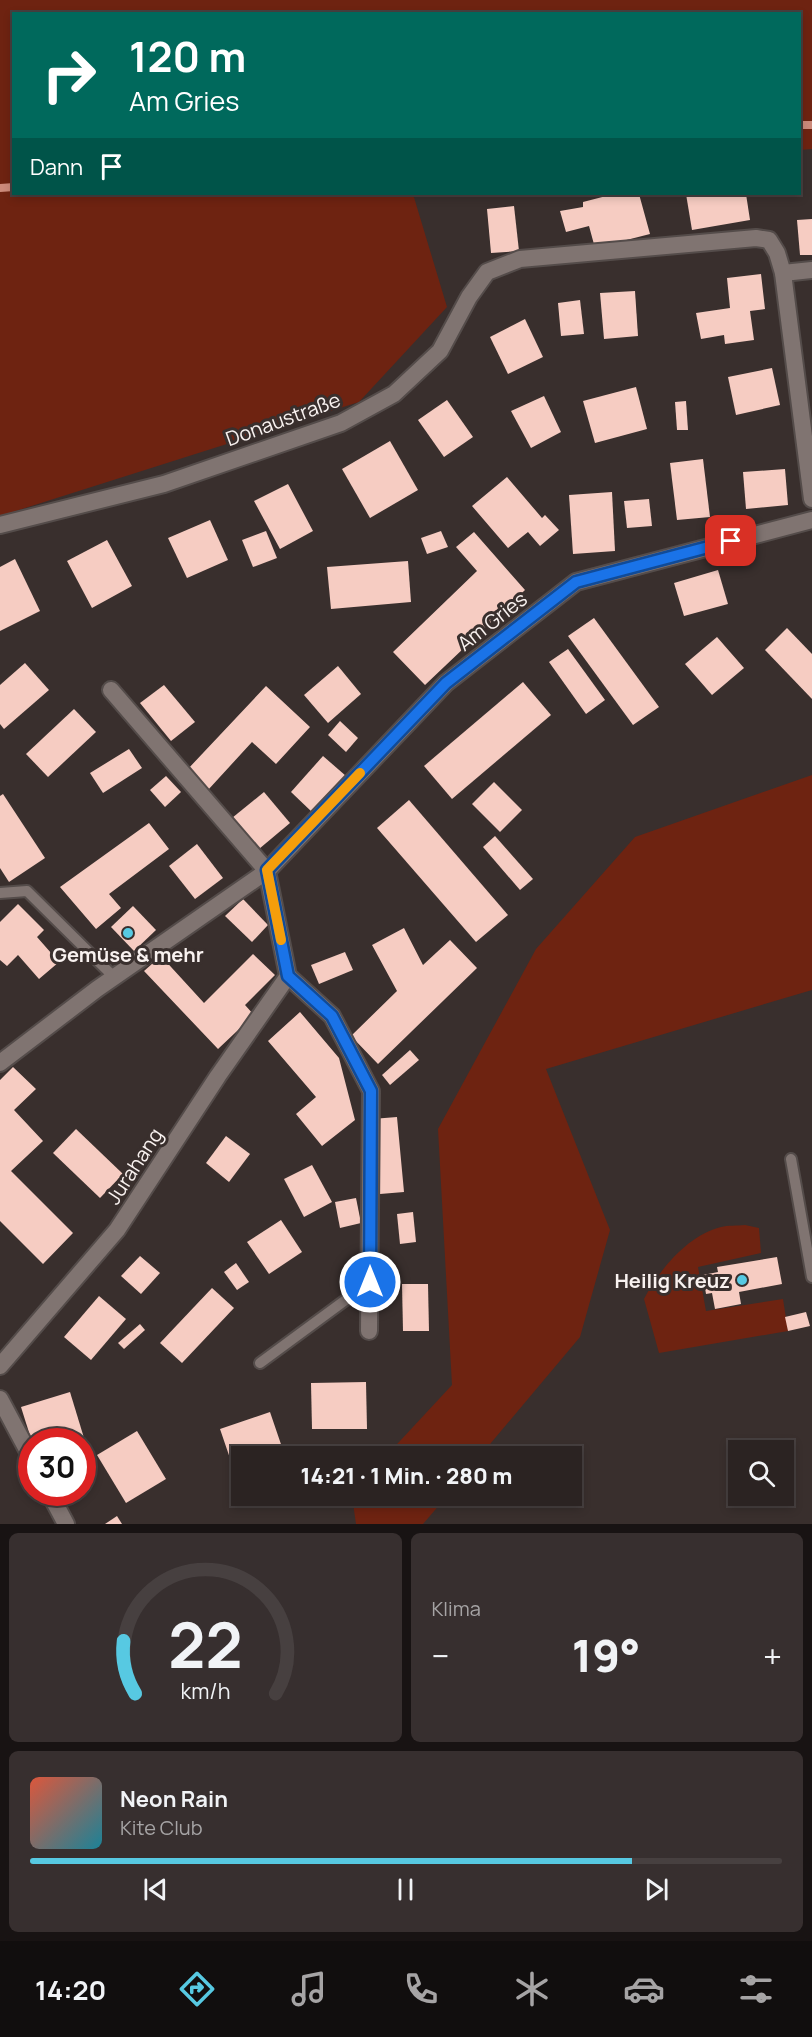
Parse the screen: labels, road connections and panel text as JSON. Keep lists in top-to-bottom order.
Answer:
{
  "streets": {
    "street": ["Donaustraße", "Am Gries", "Jurahang"]
  },
  "places": ["Gemüse & mehr", "Heilig Kreuz"],
  "page": {
    "turn": ["120 m", "Am Gries"],
    "then": "Dann",
    "limit": "30",
    "trip": "14:21 · 1 Min. · 280 m",
    "tile": "Klima",
    "heat": ["−", "19°", "+"],
    "song": ["Neon Rain", "Kite Club"],
    "tabs": "14:20",
    "gauge": ["22", "km/h"]
  }
}
